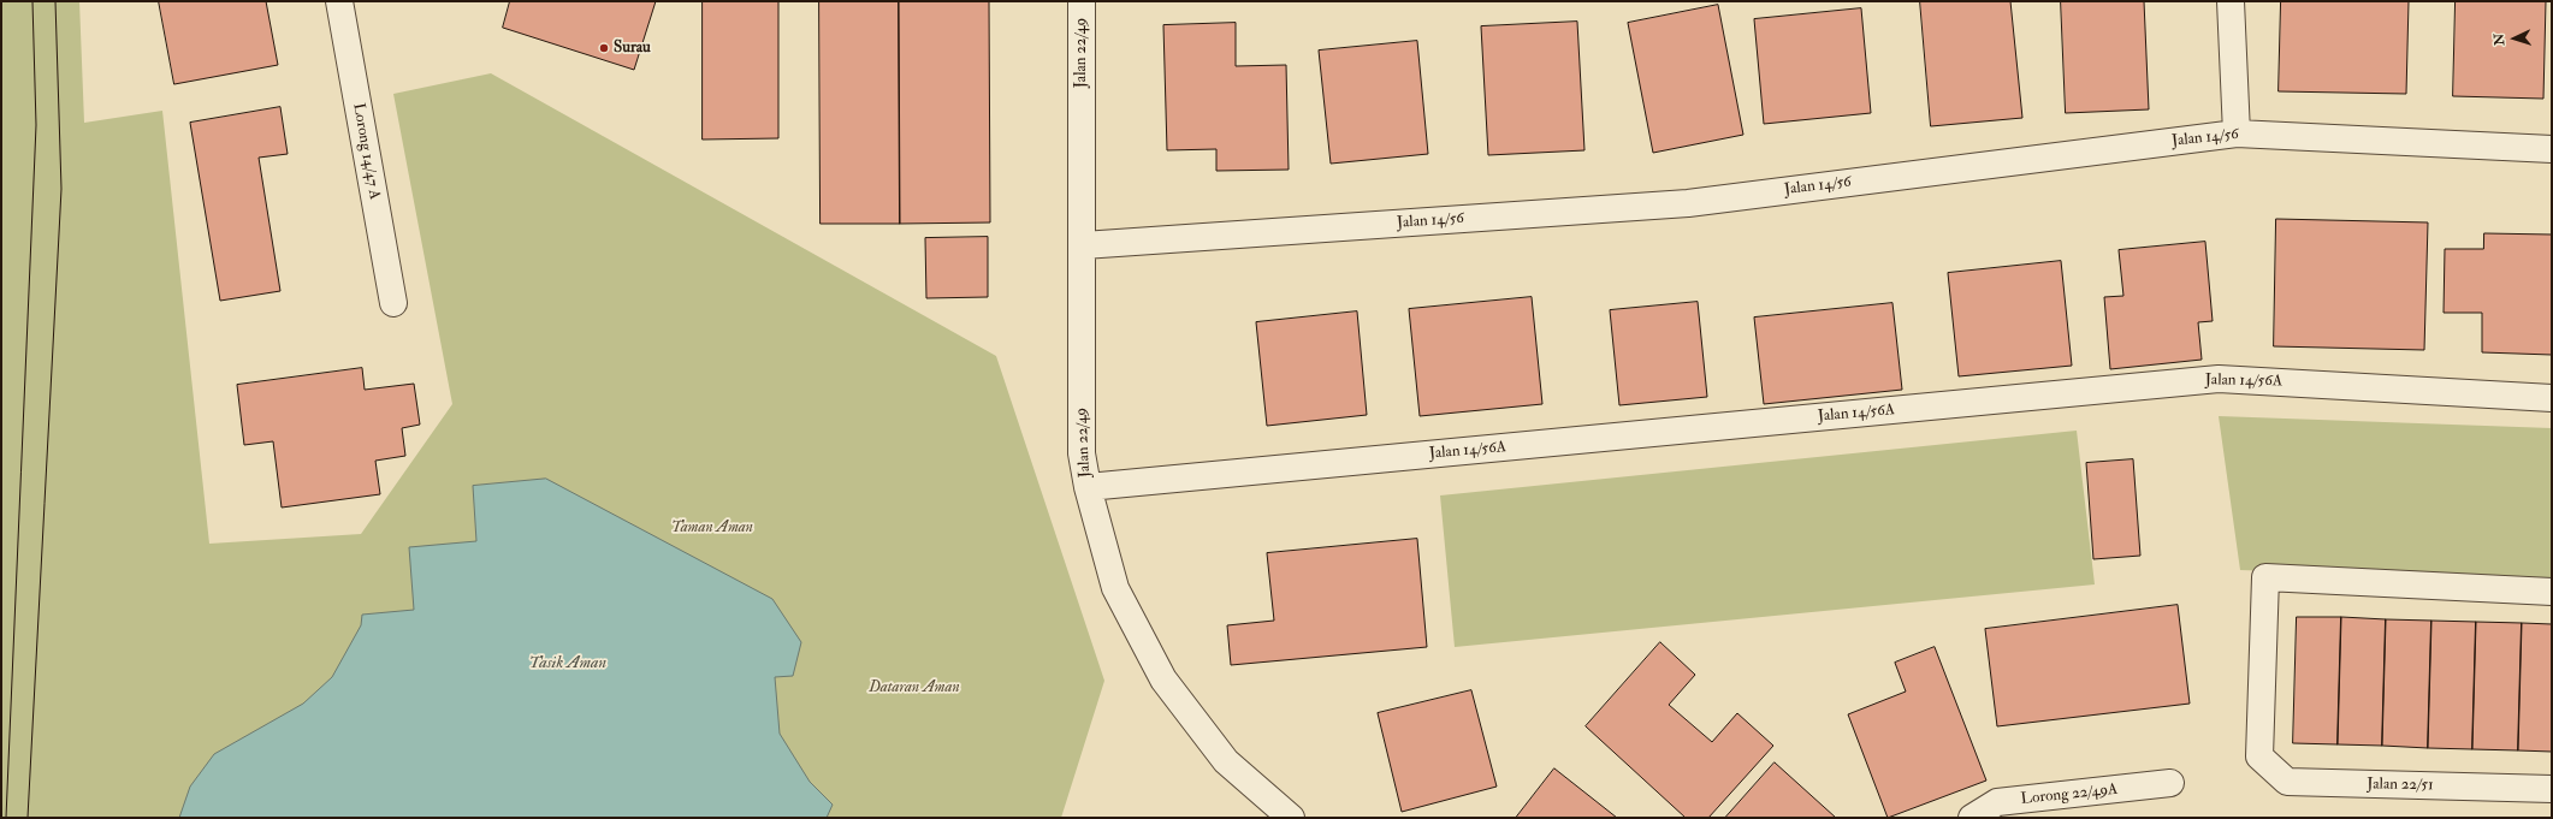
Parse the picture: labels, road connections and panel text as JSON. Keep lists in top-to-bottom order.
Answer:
{
  "streets": {
    "street": [
      "Jalan 22/49",
      "Jalan 14/56",
      "Lorong 14/47 A",
      "Jalan 14/56A",
      "Jalan 22/51",
      "Lorong 22/49A"
    ]
  },
  "crossings": [
    ["Jalan 22/49", "Jalan 14/56"],
    ["Jalan 22/49", "Jalan 14/56A"]
  ],
  "water": ["Tasik Aman"],
  "parks": ["Taman Aman", "Dataran Aman"],
  "places": ["Surau"],
  "north": "left"
}
